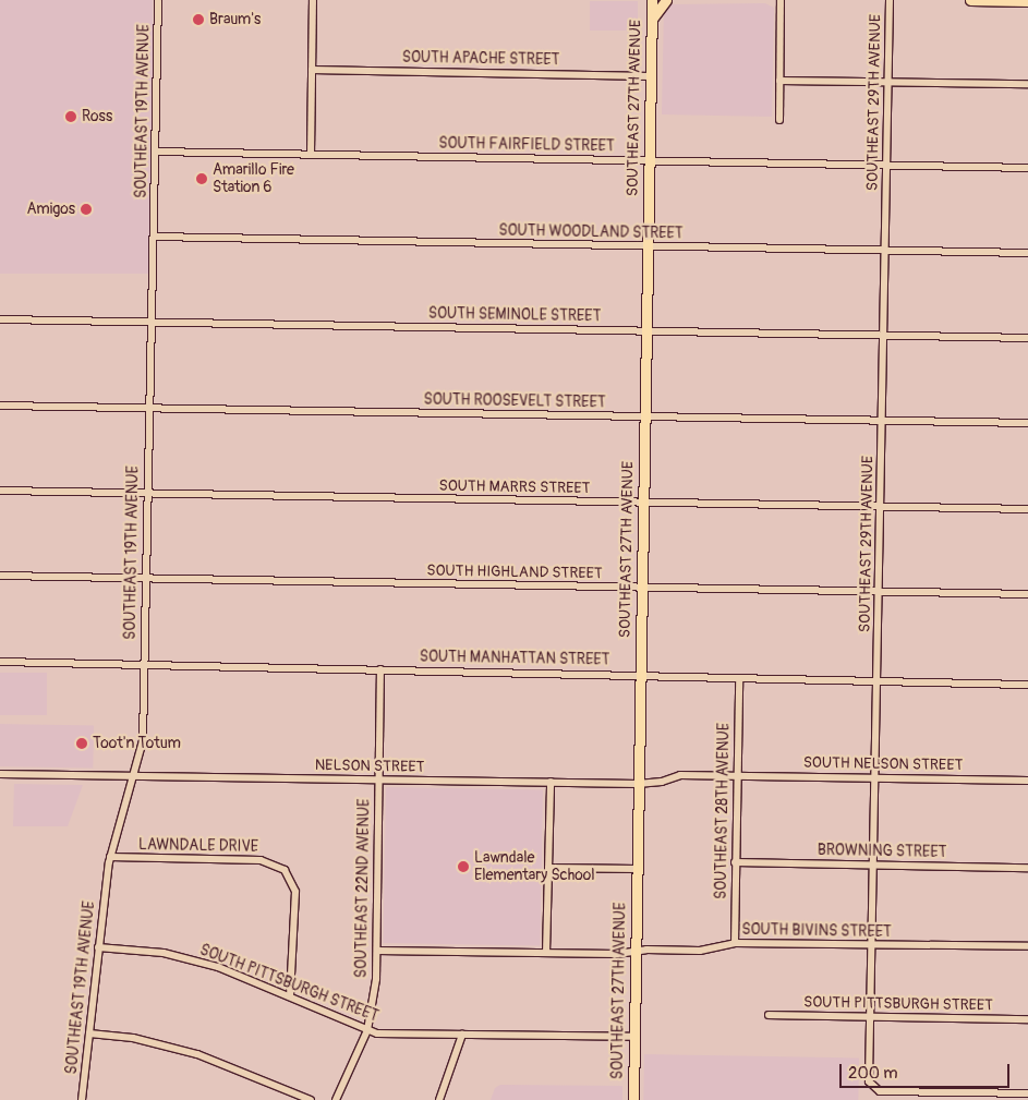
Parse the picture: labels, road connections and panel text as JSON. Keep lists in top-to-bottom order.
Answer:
{
  "streets": {
    "main road": ["SOUTHEAST 27TH AVENUE"],
    "street": [
      "SOUTH APACHE STREET",
      "SOUTHEAST 29TH AVENUE",
      "SOUTHEAST 19TH AVENUE",
      "SOUTH FAIRFIELD STREET",
      "SOUTH WOODLAND STREET",
      "SOUTH SEMINOLE STREET",
      "SOUTH ROOSEVELT STREET",
      "SOUTH MARRS STREET",
      "SOUTH HIGHLAND STREET",
      "SOUTH MANHATTAN STREET",
      "SOUTH NELSON STREET",
      "NELSON STREET",
      "SOUTHEAST 28TH AVENUE",
      "LAWNDALE DRIVE",
      "BROWNING STREET",
      "SOUTHEAST 22ND AVENUE",
      "SOUTH BIVINS STREET",
      "SOUTH PITTSBURGH STREET"
    ]
  },
  "crossings": [
    ["SOUTH APACHE STREET", "SOUTHEAST 27TH AVENUE"],
    ["SOUTHEAST 29TH AVENUE", "SOUTH FAIRFIELD STREET"],
    ["SOUTHEAST 29TH AVENUE", "SOUTH WOODLAND STREET"],
    ["SOUTHEAST 29TH AVENUE", "SOUTH SEMINOLE STREET"],
    ["SOUTHEAST 29TH AVENUE", "SOUTH ROOSEVELT STREET"],
    ["SOUTHEAST 29TH AVENUE", "SOUTH MARRS STREET"],
    ["SOUTHEAST 29TH AVENUE", "SOUTH HIGHLAND STREET"],
    ["SOUTHEAST 29TH AVENUE", "SOUTH MANHATTAN STREET"],
    ["SOUTHEAST 29TH AVENUE", "SOUTH NELSON STREET"],
    ["SOUTHEAST 29TH AVENUE", "BROWNING STREET"],
    ["SOUTHEAST 29TH AVENUE", "SOUTH BIVINS STREET"],
    ["SOUTHEAST 29TH AVENUE", "SOUTH PITTSBURGH STREET"],
    ["SOUTHEAST 27TH AVENUE", "SOUTH FAIRFIELD STREET"],
    ["SOUTHEAST 27TH AVENUE", "SOUTH WOODLAND STREET"],
    ["SOUTHEAST 27TH AVENUE", "SOUTH SEMINOLE STREET"],
    ["SOUTHEAST 27TH AVENUE", "SOUTH ROOSEVELT STREET"],
    ["SOUTHEAST 27TH AVENUE", "SOUTH MARRS STREET"],
    ["SOUTHEAST 27TH AVENUE", "SOUTH HIGHLAND STREET"],
    ["SOUTHEAST 27TH AVENUE", "SOUTH MANHATTAN STREET"],
    ["SOUTHEAST 27TH AVENUE", "NELSON STREET"],
    ["SOUTHEAST 27TH AVENUE", "SOUTH BIVINS STREET"],
    ["SOUTHEAST 27TH AVENUE", "SOUTH PITTSBURGH STREET"],
    ["SOUTHEAST 19TH AVENUE", "SOUTH FAIRFIELD STREET"],
    ["SOUTHEAST 19TH AVENUE", "SOUTH WOODLAND STREET"],
    ["SOUTHEAST 19TH AVENUE", "SOUTH SEMINOLE STREET"],
    ["SOUTHEAST 19TH AVENUE", "SOUTH ROOSEVELT STREET"],
    ["SOUTHEAST 19TH AVENUE", "SOUTH MARRS STREET"],
    ["SOUTHEAST 19TH AVENUE", "SOUTH HIGHLAND STREET"],
    ["SOUTHEAST 19TH AVENUE", "SOUTH MANHATTAN STREET"],
    ["SOUTHEAST 19TH AVENUE", "NELSON STREET"],
    ["SOUTHEAST 19TH AVENUE", "LAWNDALE DRIVE"],
    ["SOUTHEAST 19TH AVENUE", "SOUTH PITTSBURGH STREET"],
    ["SOUTH MANHATTAN STREET", "SOUTHEAST 28TH AVENUE"],
    ["SOUTH MANHATTAN STREET", "SOUTHEAST 22ND AVENUE"],
    ["SOUTH NELSON STREET", "NELSON STREET"],
    ["SOUTH NELSON STREET", "SOUTHEAST 28TH AVENUE"],
    ["NELSON STREET", "SOUTHEAST 28TH AVENUE"],
    ["NELSON STREET", "SOUTHEAST 22ND AVENUE"],
    ["SOUTHEAST 28TH AVENUE", "BROWNING STREET"],
    ["SOUTHEAST 28TH AVENUE", "SOUTH BIVINS STREET"],
    ["LAWNDALE DRIVE", "SOUTH PITTSBURGH STREET"],
    ["SOUTHEAST 22ND AVENUE", "SOUTH BIVINS STREET"],
    ["SOUTHEAST 22ND AVENUE", "SOUTH PITTSBURGH STREET"]
  ],
  "places": [
    "Braum's",
    "Ross",
    "Amarillo Fire Station 6",
    "Amigos",
    "Toot'n Totum",
    "Lawndale Elementary School"
  ],
  "scale_bar": "200 m"
}
